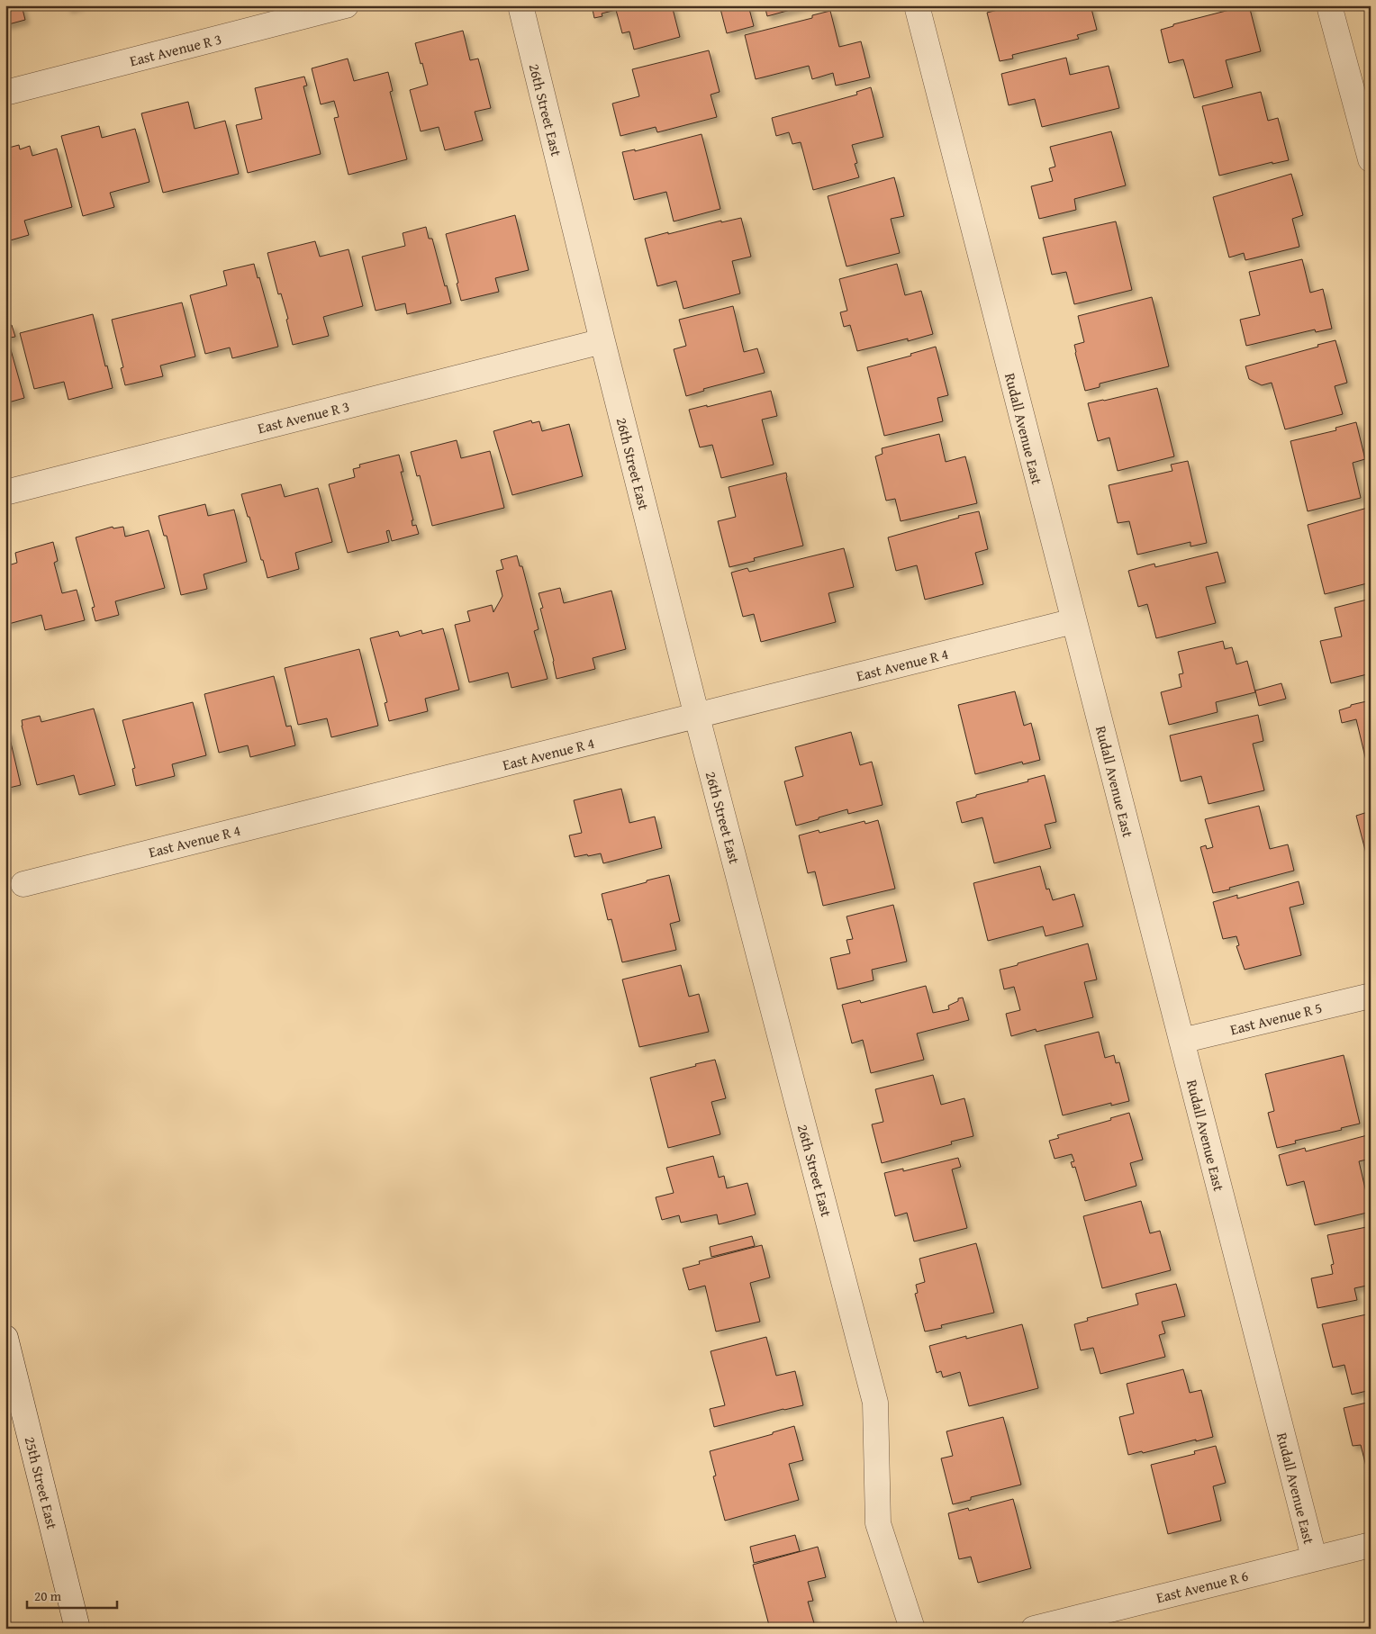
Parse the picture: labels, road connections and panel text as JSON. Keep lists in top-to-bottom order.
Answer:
{
  "streets": {
    "street": [
      "East Avenue R 3",
      "26th Street East",
      "Rudall Avenue East",
      "East Avenue R 4",
      "East Avenue R 5",
      "25th Street East",
      "East Avenue R 6"
    ]
  },
  "crossings": [
    ["East Avenue R 3", "26th Street East"],
    ["26th Street East", "East Avenue R 4"],
    ["Rudall Avenue East", "East Avenue R 4"],
    ["Rudall Avenue East", "East Avenue R 5"],
    ["Rudall Avenue East", "East Avenue R 6"]
  ],
  "scale_bar": "20 m"
}
